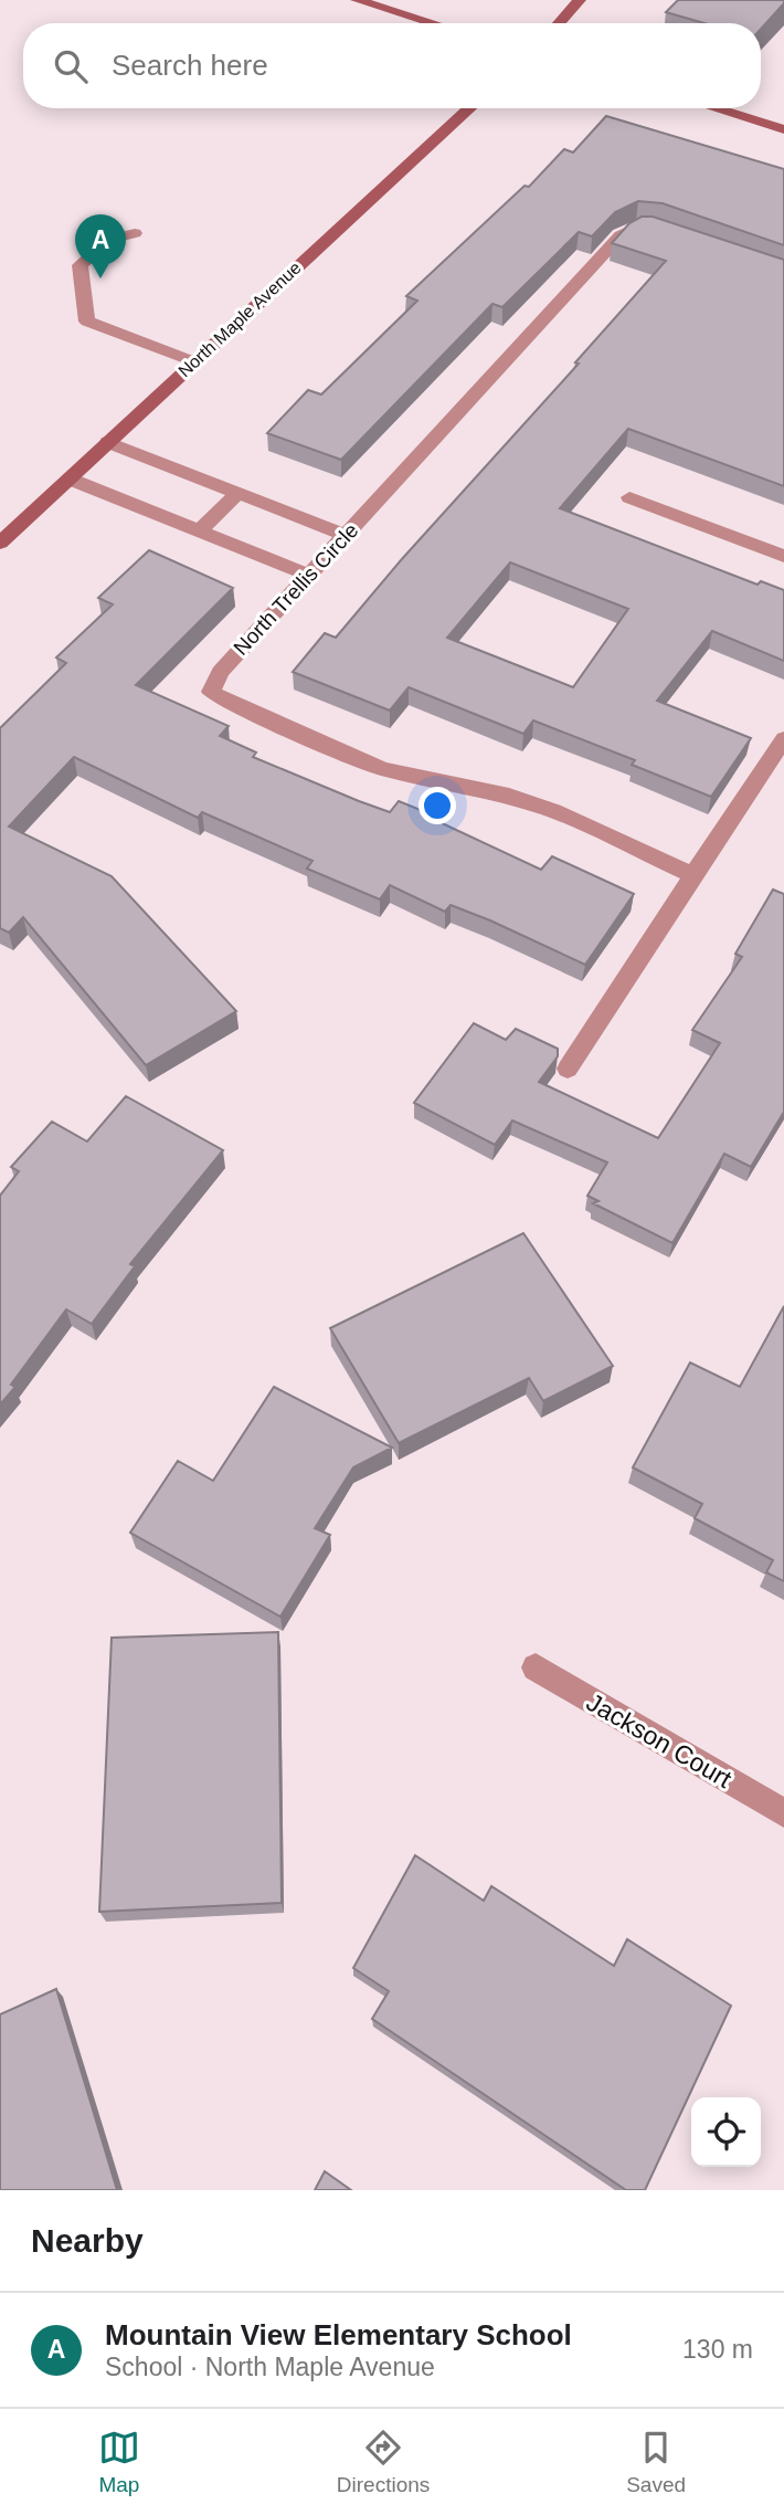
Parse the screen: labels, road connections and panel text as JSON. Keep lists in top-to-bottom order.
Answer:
{
  "streets": {
    "street": ["North Maple Avenue", "North Trellis Circle", "Jackson Court"]
  },
  "page": {
    "search": "Search here",
    "pins": "A",
    "heading": "Nearby",
    "list": [
      {
        "mark": "A",
        "name": "Mountain View Elementary School",
        "note": "School · North Maple Avenue",
        "value": "130 m"
      }
    ],
    "nav": ["Map", "Directions", "Saved"]
  }
}
